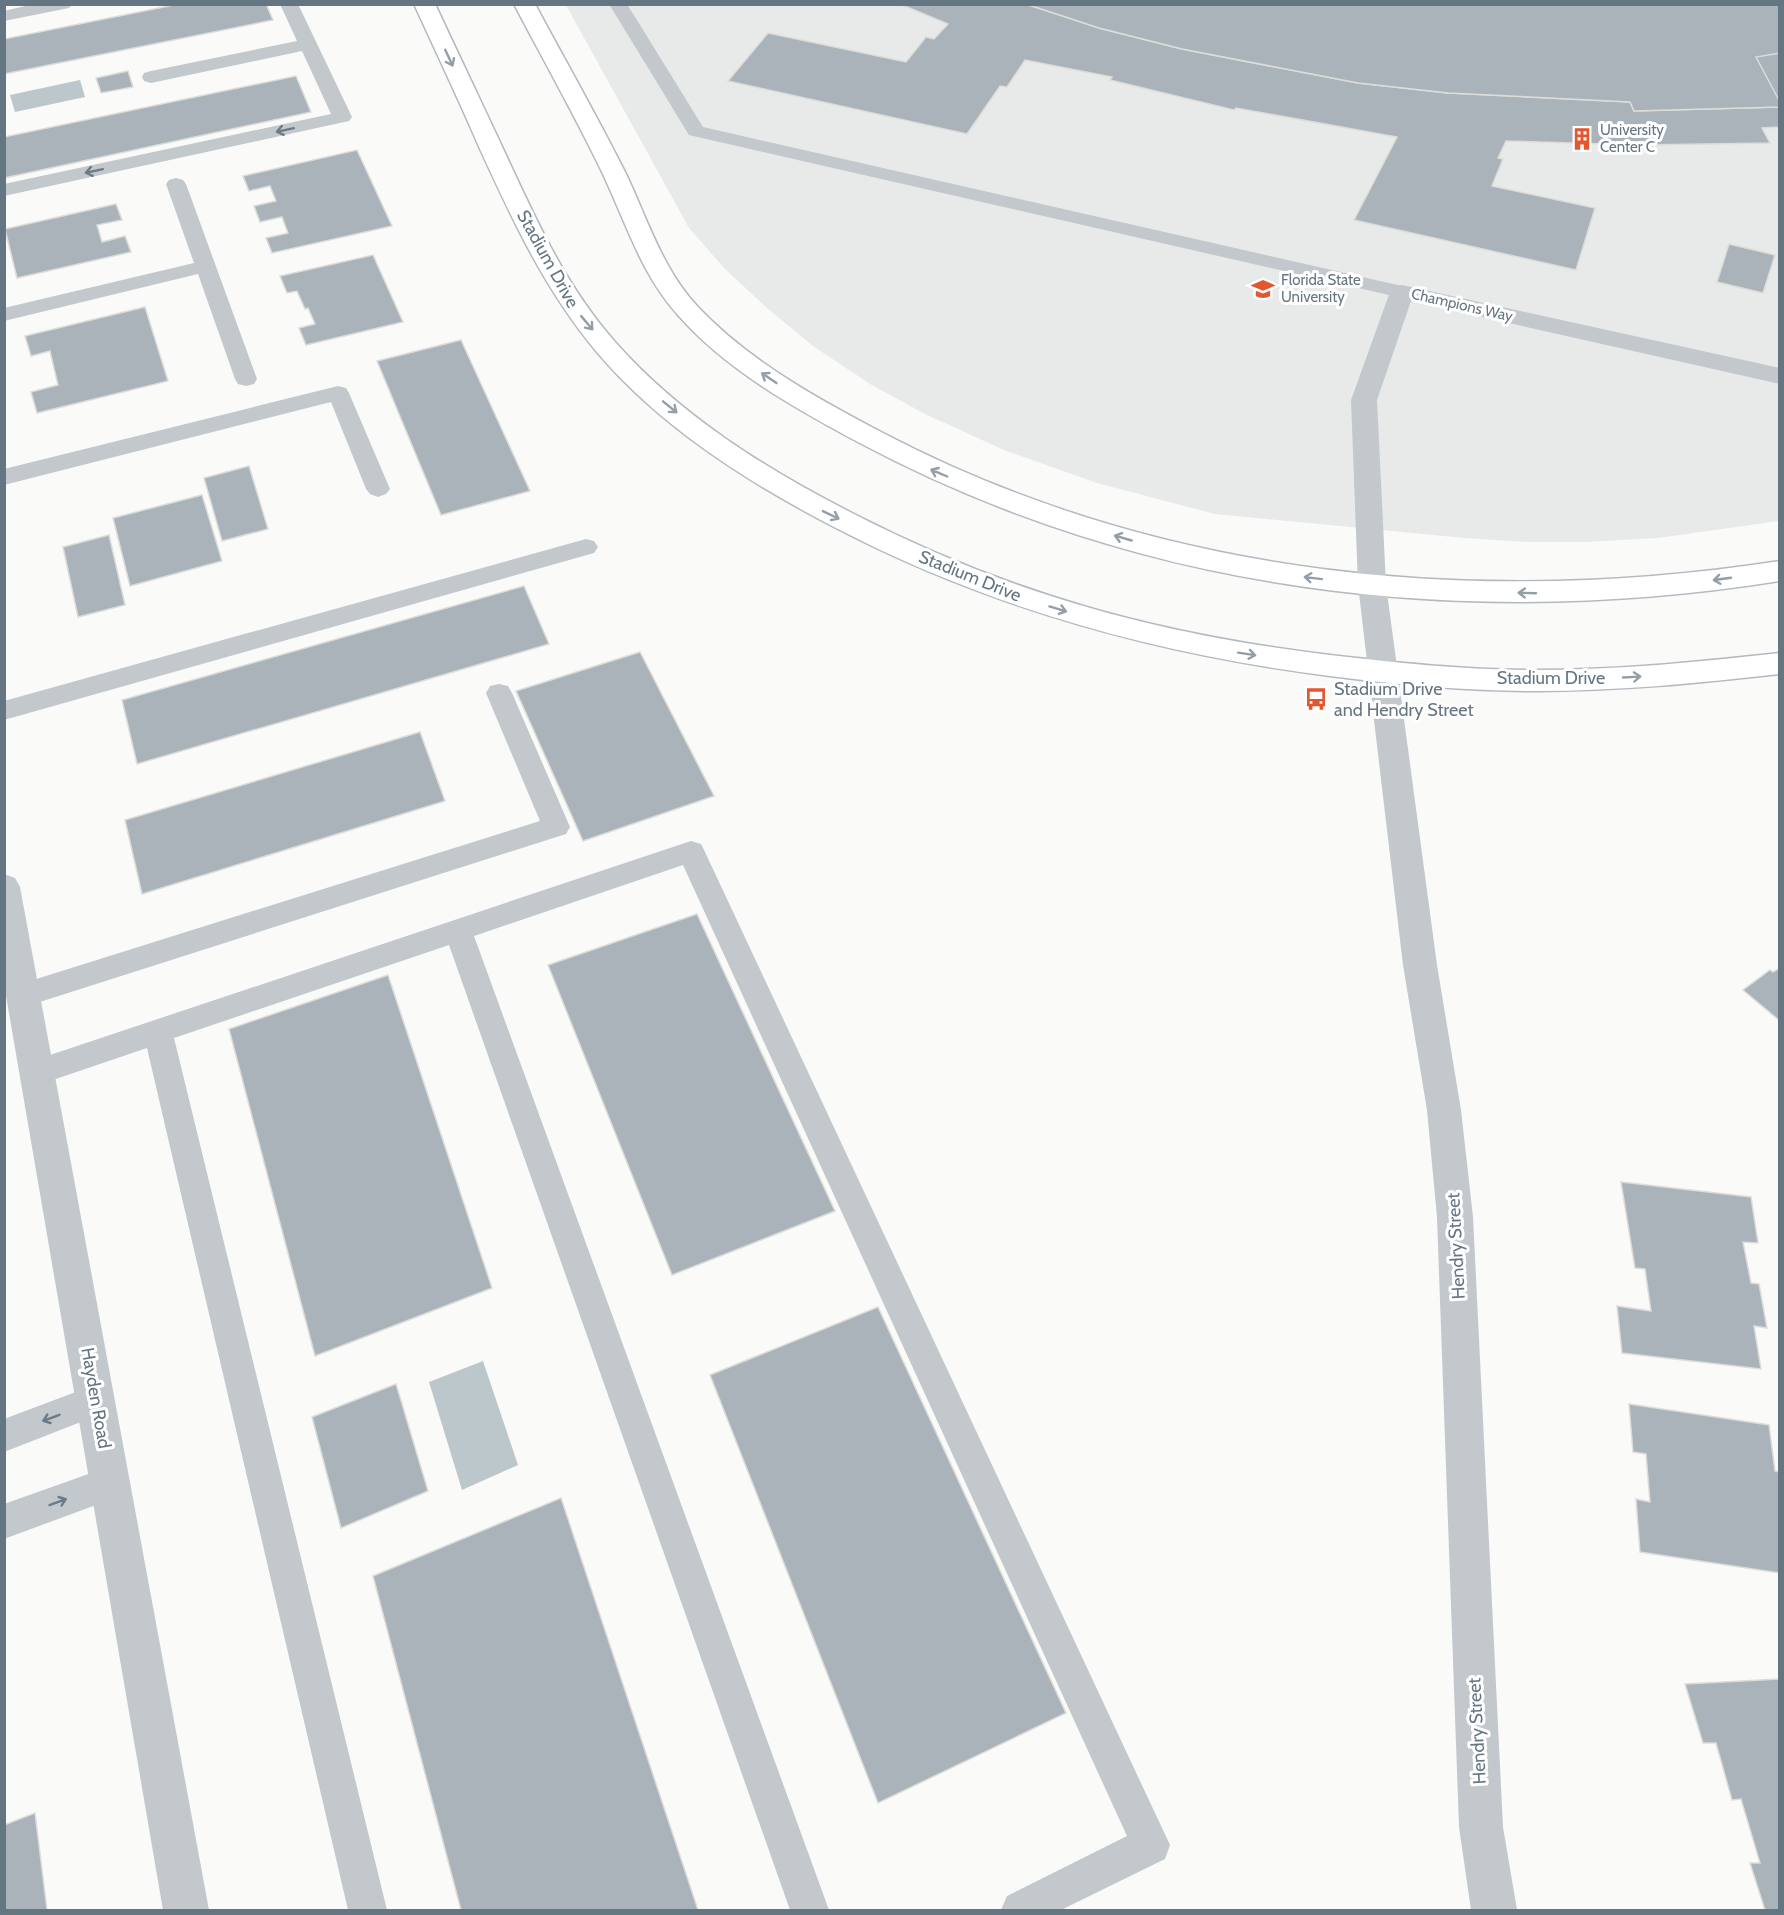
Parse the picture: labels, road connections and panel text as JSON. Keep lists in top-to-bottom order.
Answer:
{
  "streets": {
    "main road": ["Stadium Drive"],
    "street": ["Champions Way", "Hendry Street", "Hayden Road"]
  },
  "crossings": [
    ["Stadium Drive", "Hendry Street"],
    ["Champions Way", "Hendry Street"]
  ],
  "places": {
    "building": ["University Center C"],
    "school or university": ["Florida State University"],
    "bus stop": ["Stadium Drive and Hendry Street"]
  }
}
